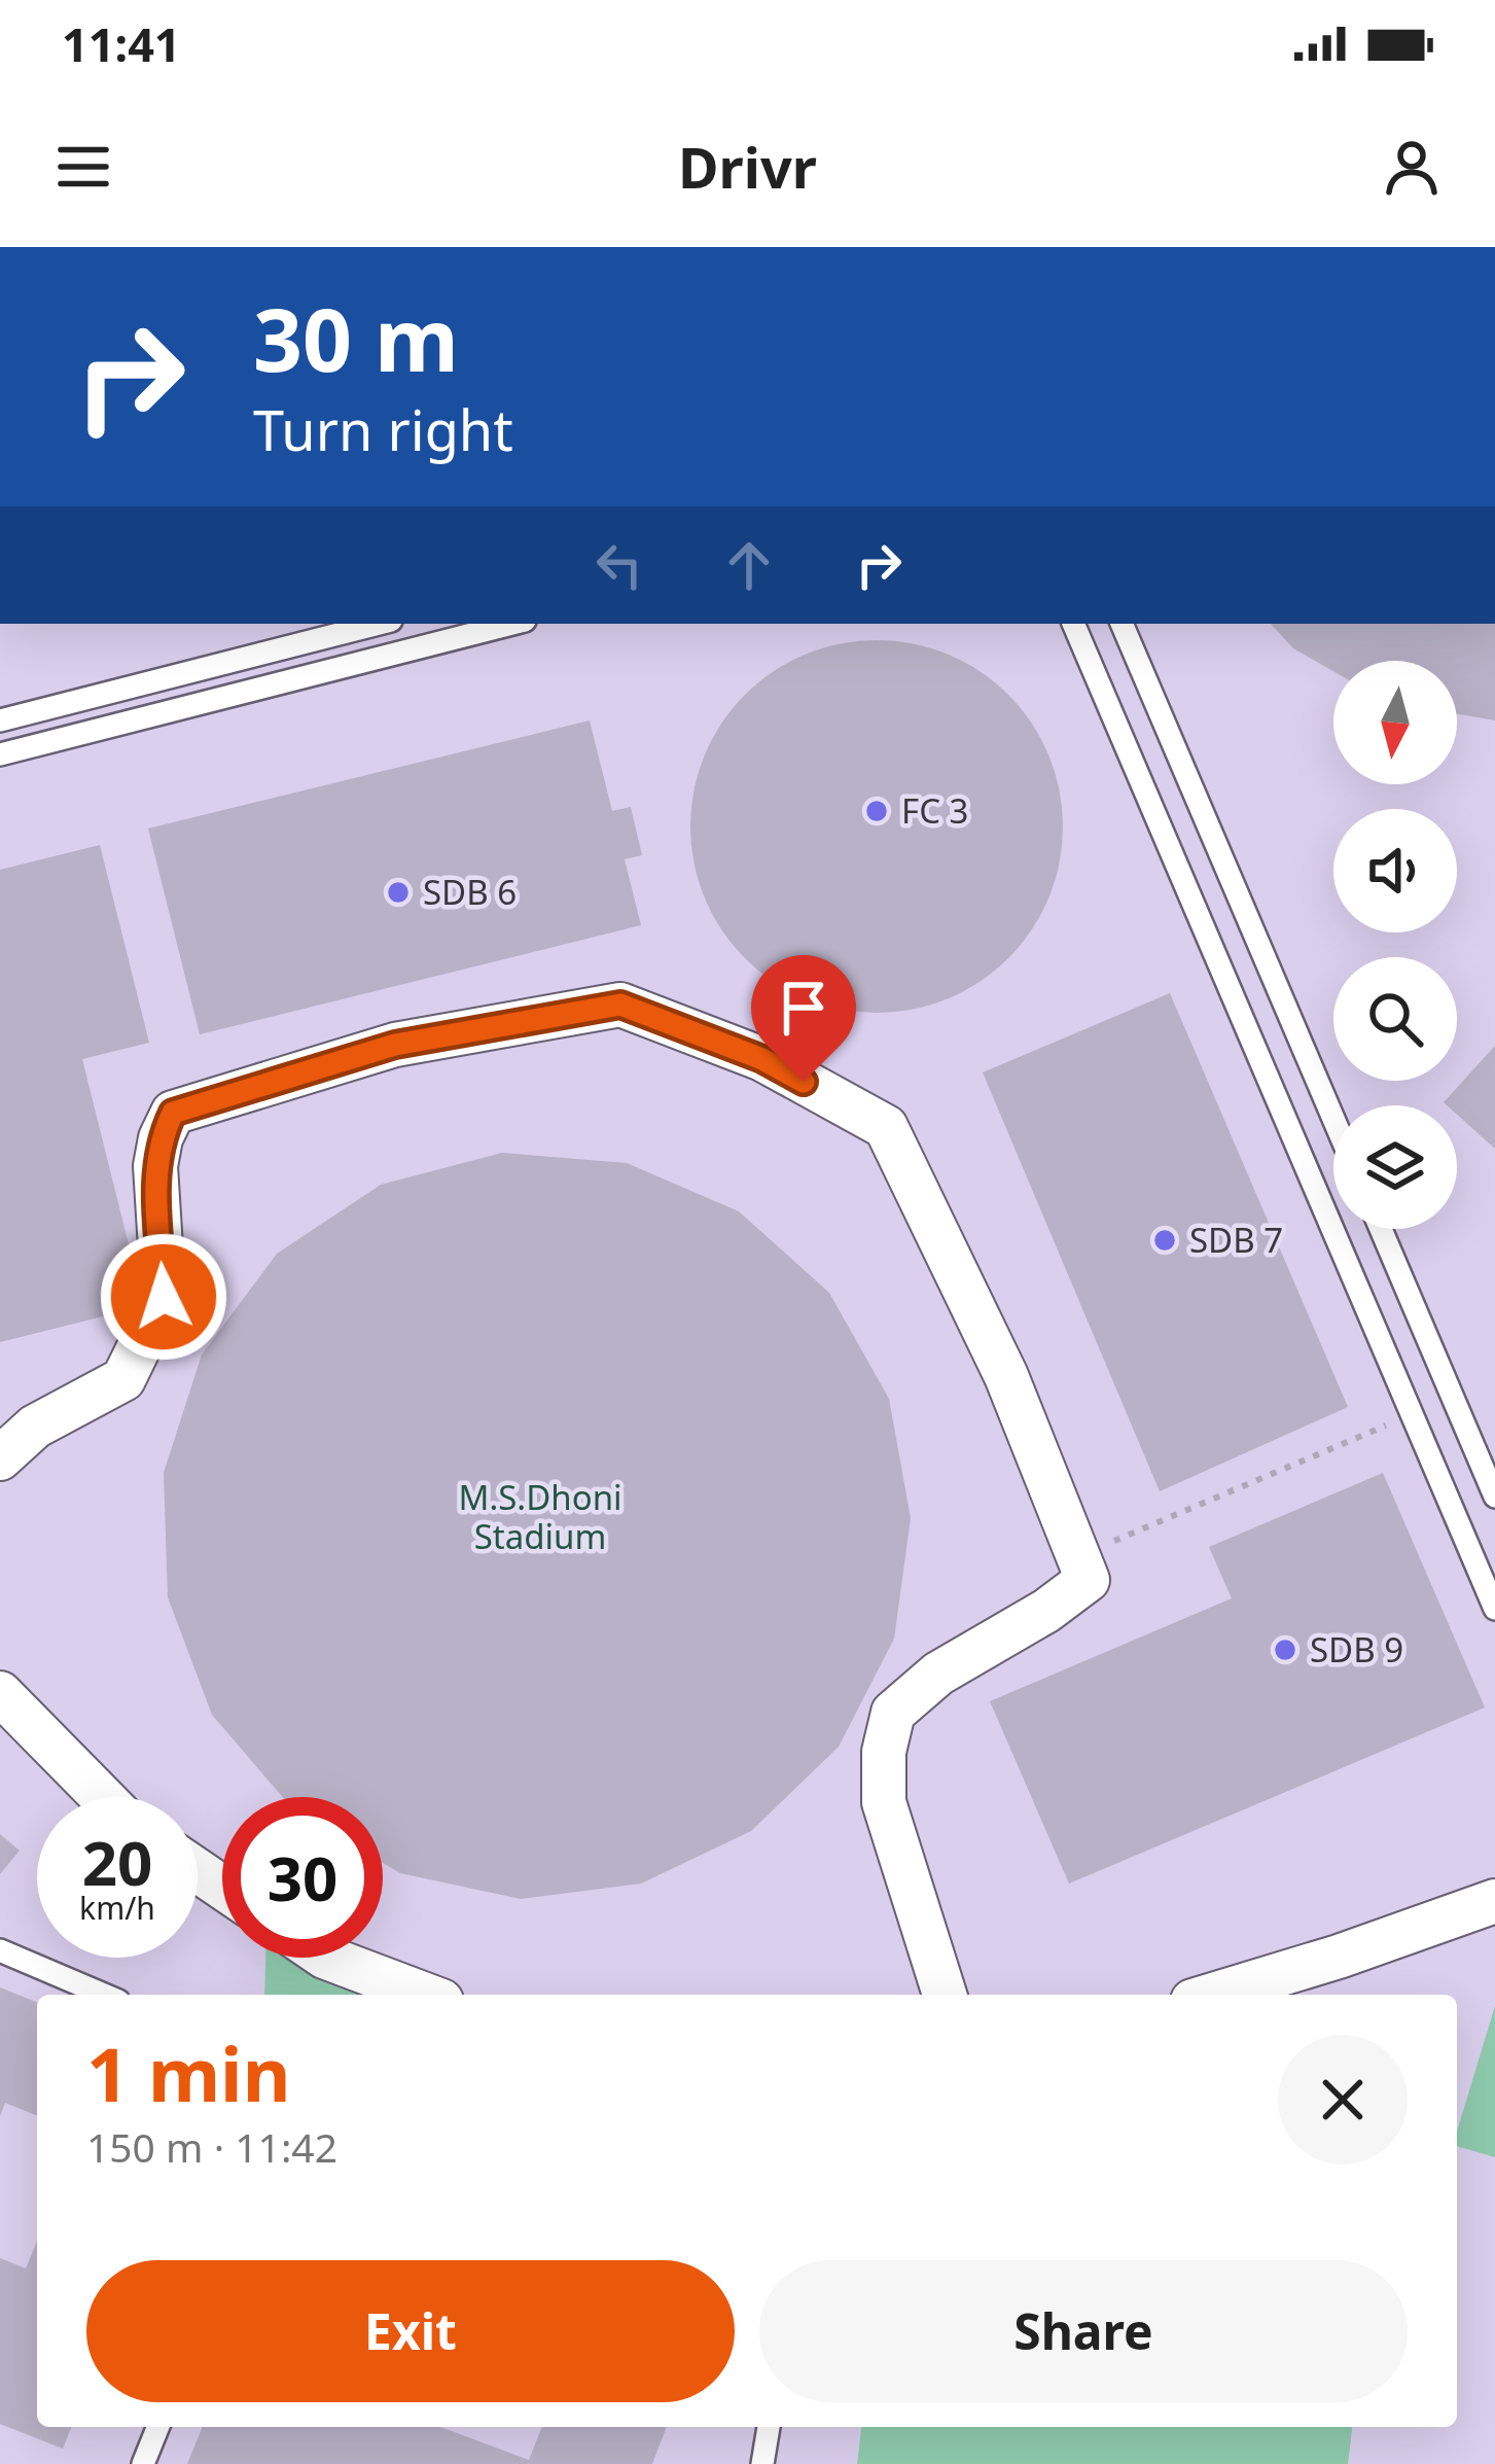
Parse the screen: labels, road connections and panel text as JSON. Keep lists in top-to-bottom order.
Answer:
{
  "parks": ["M.S.Dhoni Stadium"],
  "places": [
    "FC 3",
    "SDB 6",
    "SDB 7",
    "SDB 9"
  ],
  "north": "bottom",
  "page": {
    "status": "11:41",
    "header": "Drivr",
    "turn": ["30 m", "Turn right"],
    "speed": "20 km/h",
    "limit": "30",
    "heading": ["1 min", "150 m · 11:42"],
    "buttons": ["Exit", "Share"]
  }
}
